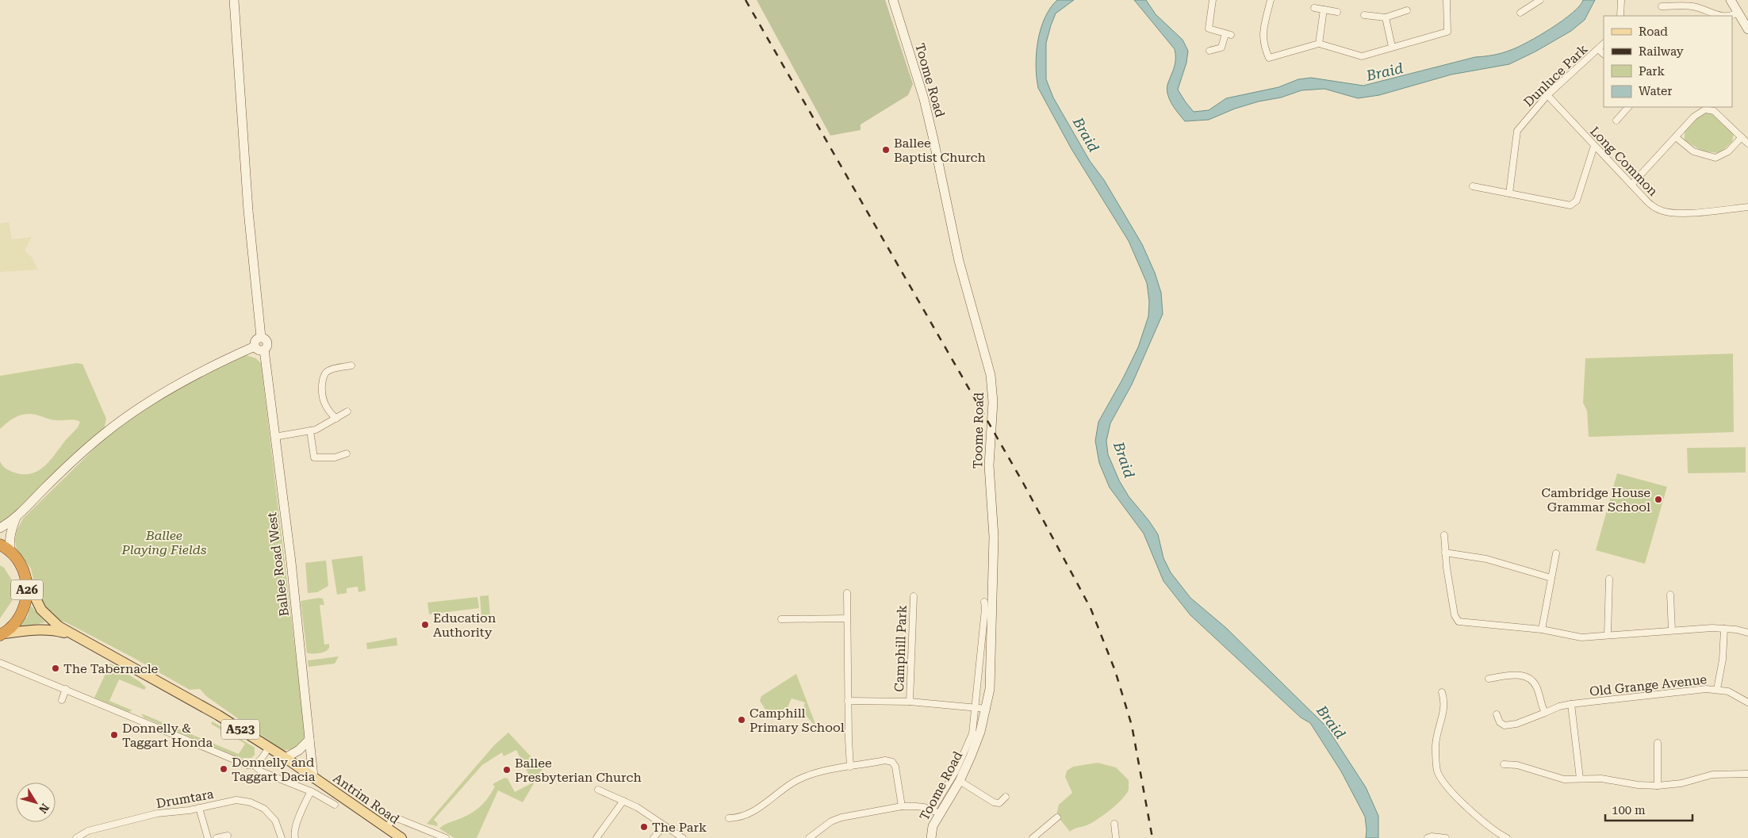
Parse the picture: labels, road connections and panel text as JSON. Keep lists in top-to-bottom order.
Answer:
{
  "streets": {
    "highway": ["A26"],
    "main road": ["A523", "Antrim Road"],
    "street": [
      "Dunluce Park",
      "Toome Road",
      "Long Common",
      "Ballee Road West",
      "Camphill Park",
      "Old Grange Avenue",
      "Drumtara"
    ]
  },
  "crossings": [
    ["Dunluce Park", "Long Common"],
    ["Toome Road", "Camphill Park"],
    ["Ballee Road West", "Antrim Road"],
    ["A26", "Antrim Road"]
  ],
  "water": ["Braid"],
  "parks": ["Ballee Playing Fields"],
  "places": [
    "Ballee Baptist Church",
    "Cambridge House Grammar School",
    "Education Authority",
    "The Tabernacle",
    "Camphill Primary School",
    "Donnelly & Taggart Honda",
    "Donnelly and Taggart Dacia",
    "Ballee Presbyterian Church",
    "The Park"
  ],
  "legend": [
    "Road",
    "Railway",
    "Park",
    "Water"
  ],
  "scale_bar": "100 m",
  "north": "bottom right"
}
